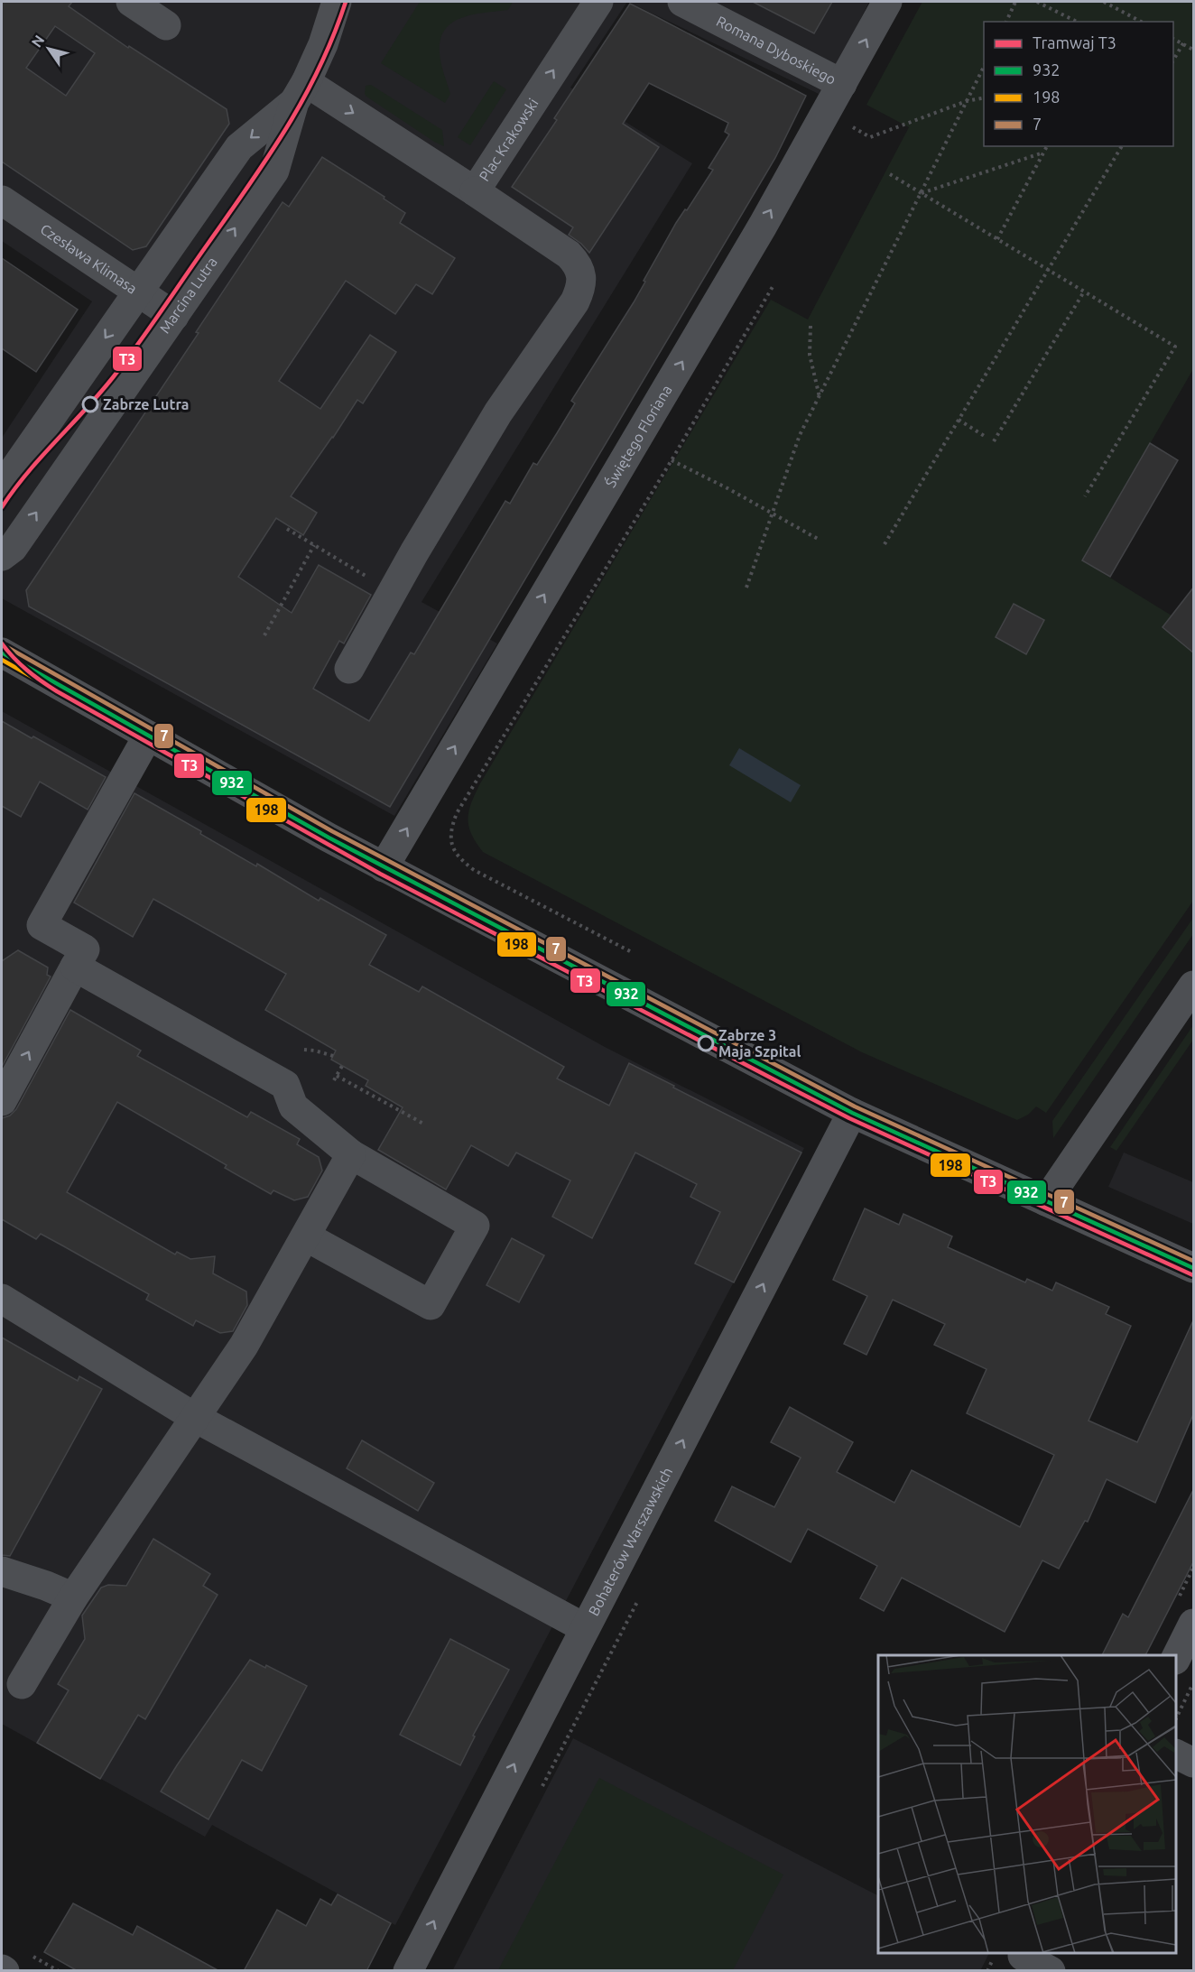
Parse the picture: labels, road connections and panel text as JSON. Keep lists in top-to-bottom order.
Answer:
{
  "streets": {
    "street": [
      "Romana Dyboskiego",
      "Plac Krakowski",
      "Czesława Klimasa",
      "Marcina Lutra",
      "Świętego Floriana",
      "Bohaterów Warszawskich"
    ]
  },
  "crossings": [
    ["Romana Dyboskiego", "Świętego Floriana"],
    ["Plac Krakowski", "Marcina Lutra"],
    ["Czesława Klimasa", "Marcina Lutra"]
  ],
  "one_way": ["Świętego Floriana", "Bohaterów Warszawskich"],
  "places": ["Zabrze Lutra", "Zabrze 3 Maja Szpital"],
  "lines": [
    "tram line T3",
    "transit line 7",
    "transit line 932",
    "transit line 198"
  ],
  "legend": [
    "Tramwaj T3",
    "932",
    "198",
    "7"
  ],
  "north": "top left"
}
